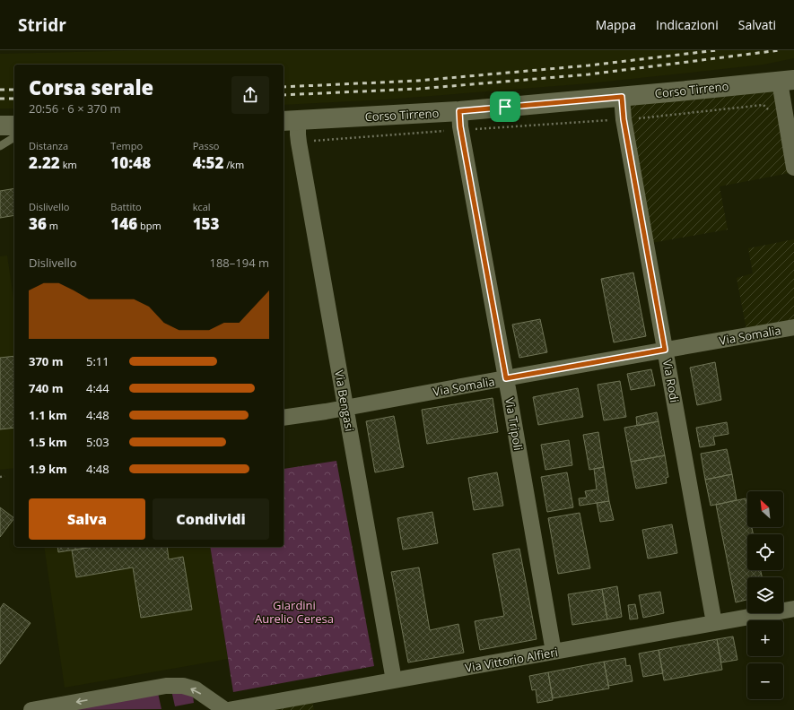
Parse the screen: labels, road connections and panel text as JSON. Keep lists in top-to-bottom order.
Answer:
{
  "streets": {
    "street": [
      "Corso Tirreno",
      "Via Somalia",
      "Via Rodi",
      "Via Bengasi",
      "Via Tripoli",
      "Via Vittorio Alfieri"
    ]
  },
  "crossings": [
    ["Corso Tirreno", "Via Rodi"],
    ["Corso Tirreno", "Via Bengasi"],
    ["Corso Tirreno", "Via Tripoli"],
    ["Via Somalia", "Via Rodi"],
    ["Via Somalia", "Via Bengasi"],
    ["Via Somalia", "Via Tripoli"],
    ["Via Rodi", "Via Vittorio Alfieri"],
    ["Via Bengasi", "Via Vittorio Alfieri"],
    ["Via Tripoli", "Via Vittorio Alfieri"]
  ],
  "parks": ["Giardini Aurelio Ceresa"],
  "north": "top left",
  "page": {
    "header": "Stridr",
    "nav": ["Mappa", "Indicazioni", "Salvati"],
    "heading": ["Corsa serale", "20:56 · 6 × 370 m"],
    "stats": [
      ["Distanza", "2.22 km"],
      ["Tempo", "10:48"],
      ["Passo", "4:52 /km"],
      ["Dislivello", "36 m"],
      ["Battito", "146 bpm"],
      ["kcal", "153"]
    ],
    "chart": ["Dislivello", "188–194 m"],
    "list": [
      {
        "name": "370 m",
        "note": "5:11"
      },
      {
        "name": "740 m",
        "note": "4:44"
      },
      {
        "name": "1.1 km",
        "note": "4:48"
      },
      {
        "name": "1.5 km",
        "note": "5:03"
      },
      {
        "name": "1.9 km",
        "note": "4:48"
      }
    ],
    "map_buttons": ["+", "−"],
    "buttons": ["Salva", "Condividi"]
  }
}
